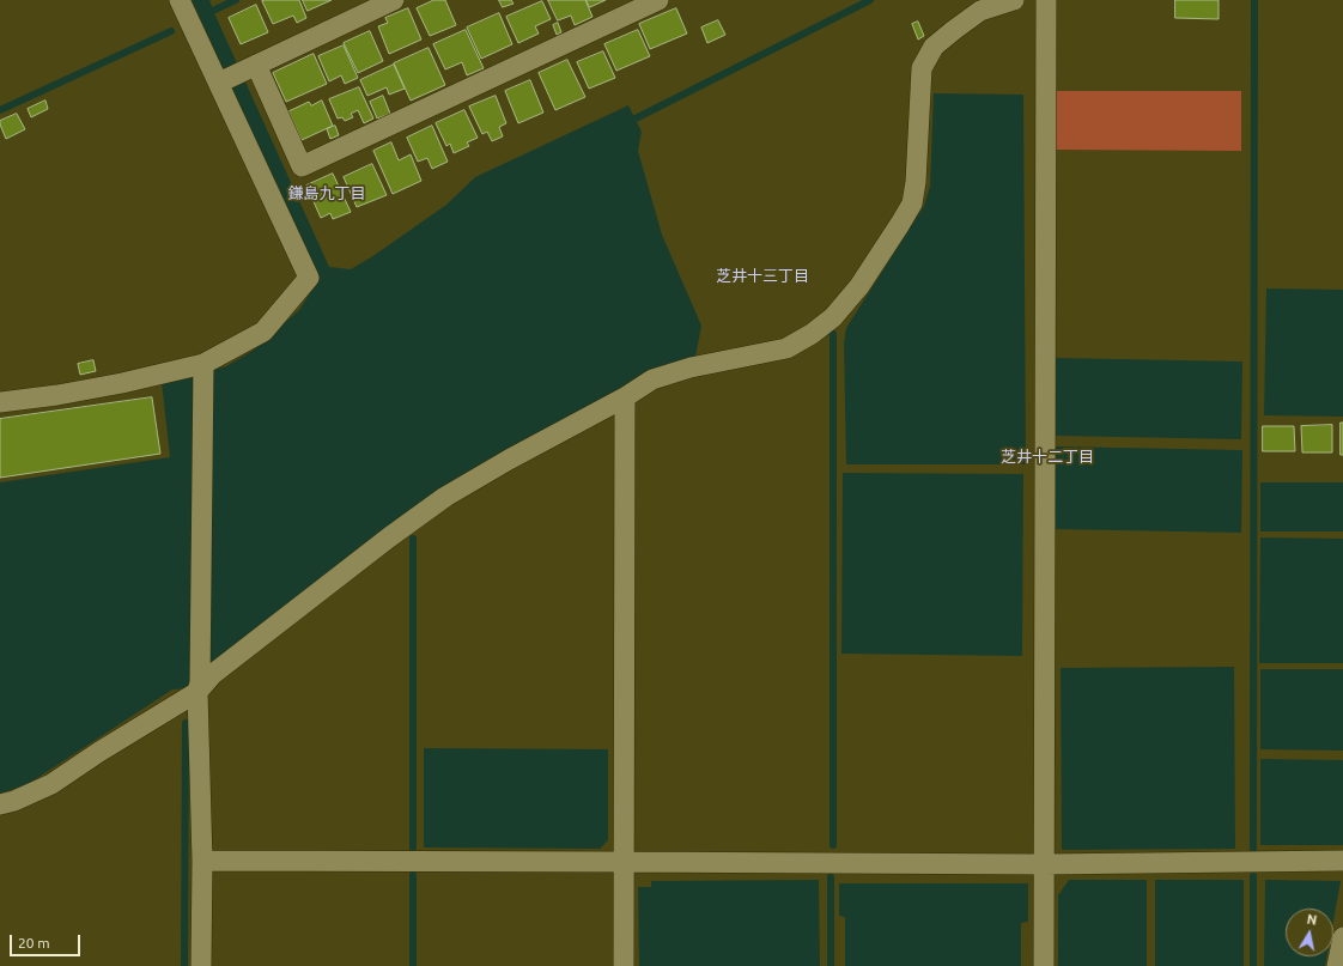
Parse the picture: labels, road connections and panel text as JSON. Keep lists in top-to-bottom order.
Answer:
{
  "districts": ["鎌島九丁目", "芝井十三丁目", "芝井十二丁目"],
  "scale_bar": "20 m",
  "north": "top"
}
